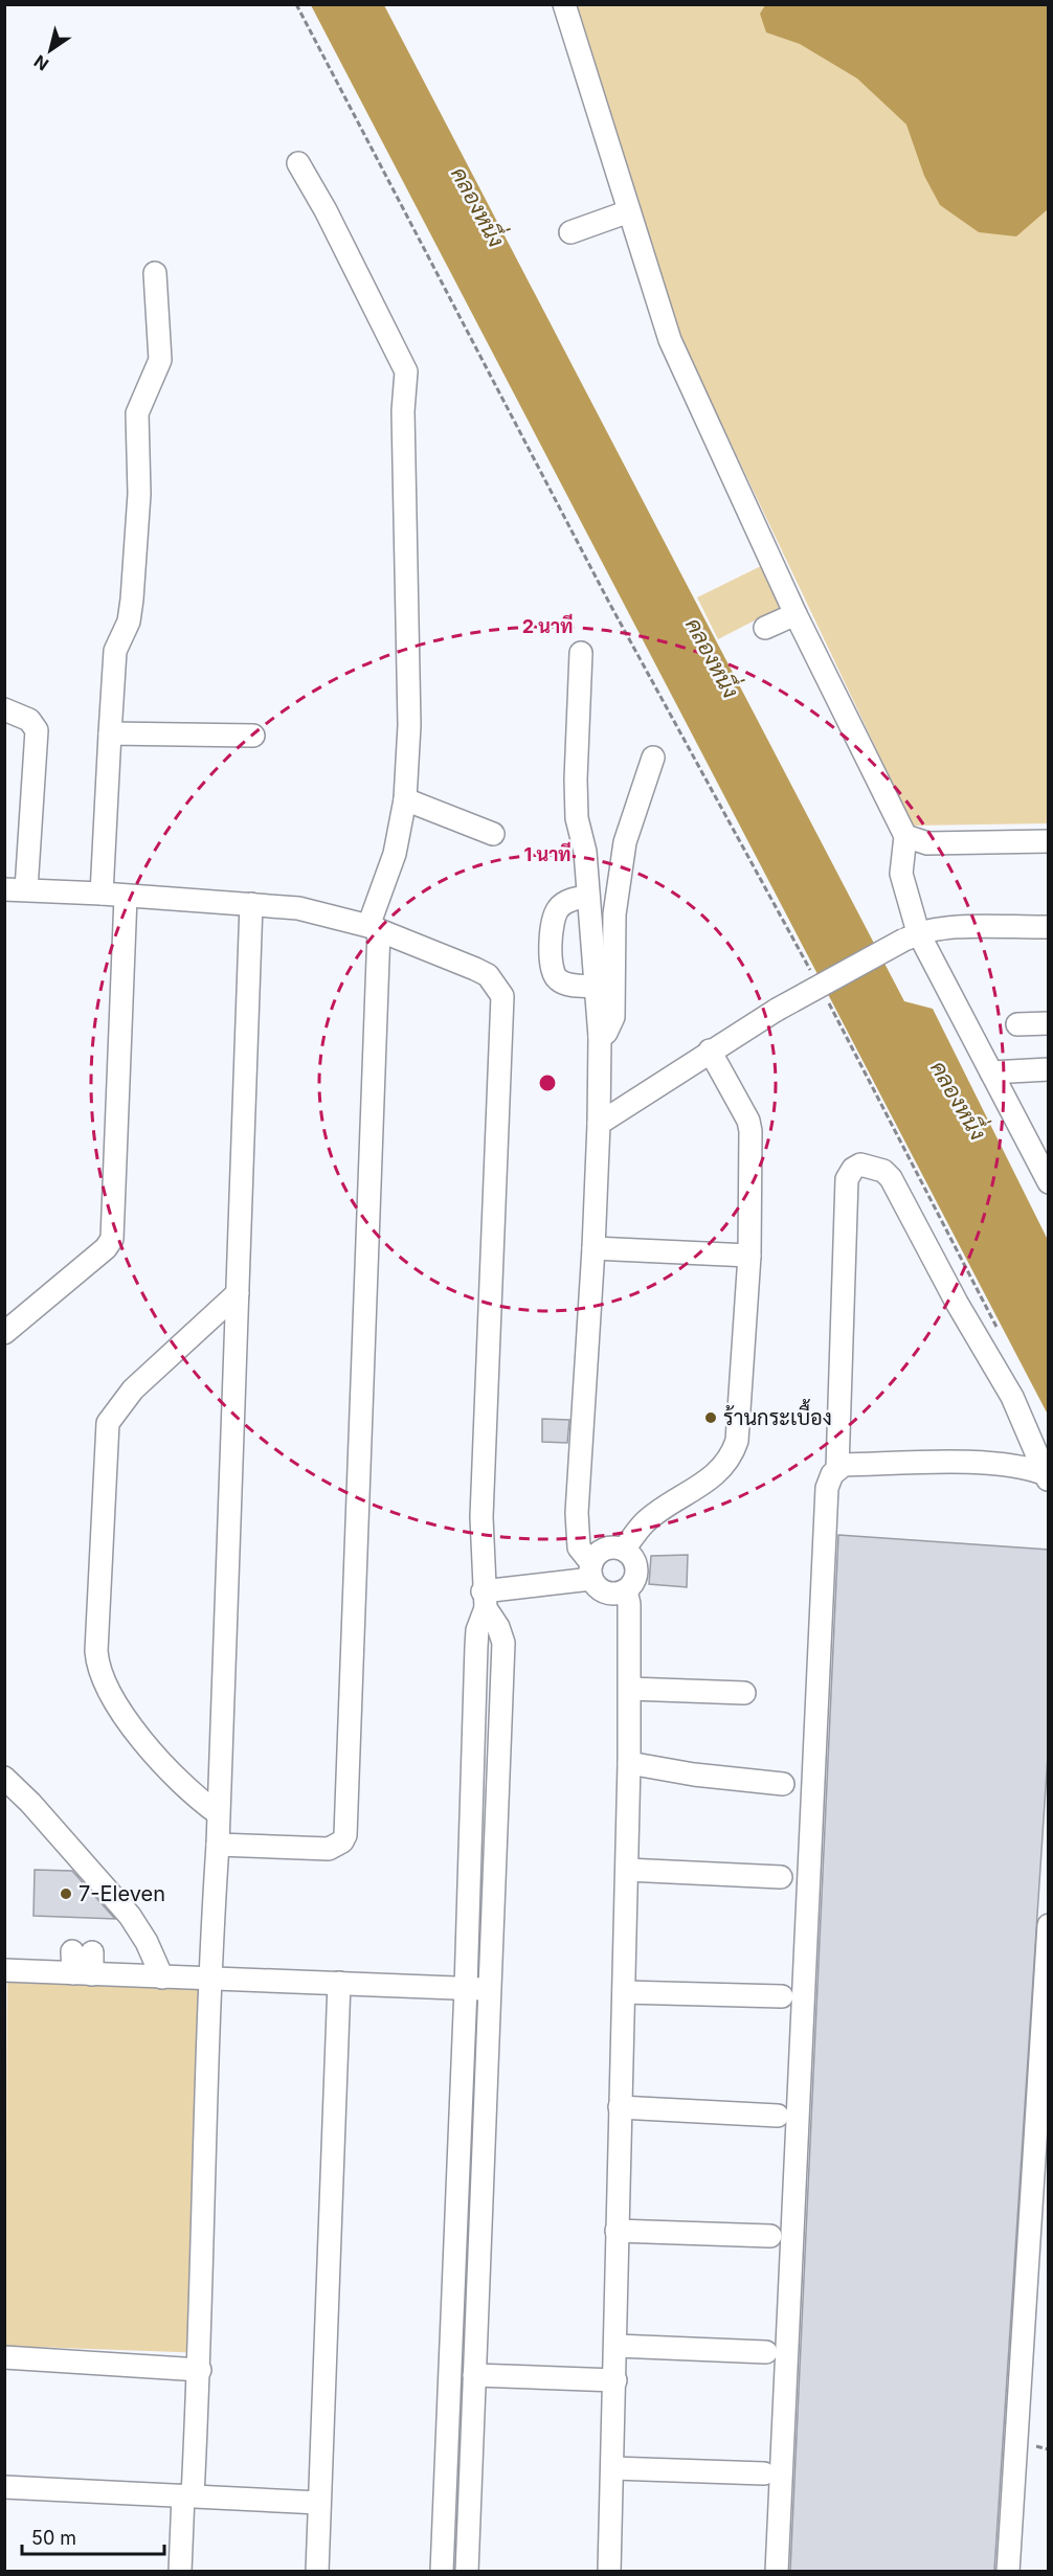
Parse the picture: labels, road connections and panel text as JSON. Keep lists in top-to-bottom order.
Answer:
{
  "water": ["คลองหนึ่ง"],
  "places": ["ร้านกระเบื้อง", "7-Eleven"],
  "scale_bar": "50 m",
  "north": "bottom left",
  "rings": ["2 นาที", "1 นาที"]
}
